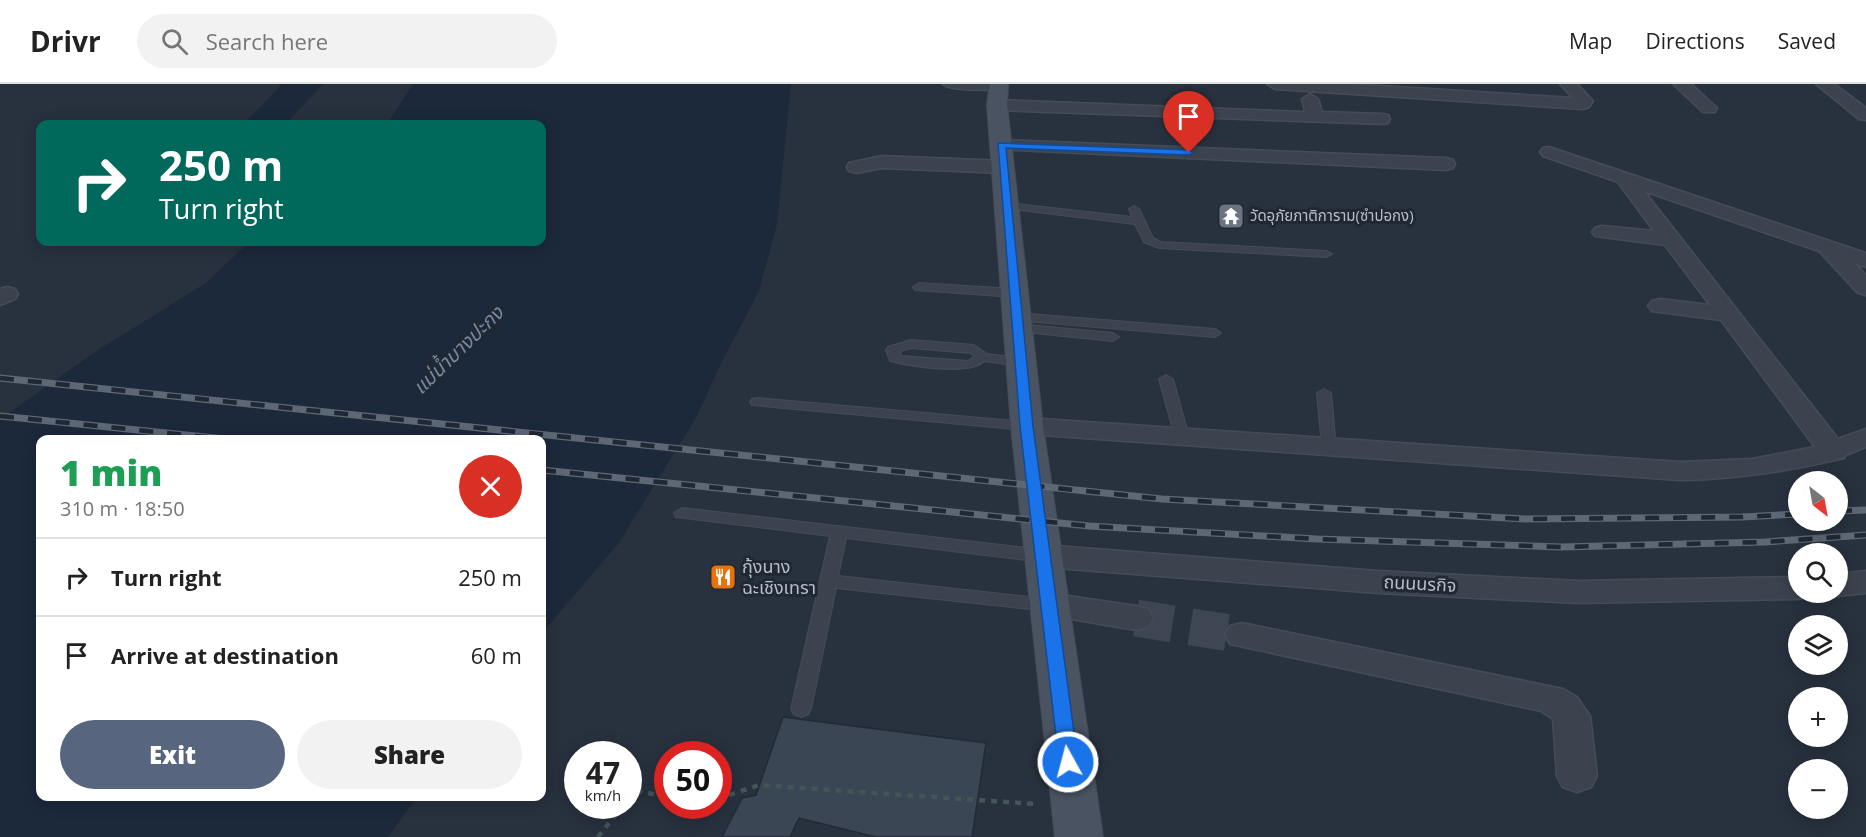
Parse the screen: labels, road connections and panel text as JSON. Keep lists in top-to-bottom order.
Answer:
{
  "streets": {
    "street": ["ถนนนรกิจ"]
  },
  "water": ["แม่น้ำบางปะกง"],
  "places": {
    "temple": ["วัดอุภัยภาติการาม(ซำปอกง)"],
    "restaurant": ["กุ้งนาง ฉะเชิงเทรา"]
  },
  "north": "bottom right",
  "page": {
    "header": "Drivr",
    "search": "Search here",
    "nav": ["Map", "Directions", "Saved"],
    "turn": ["250 m", "Turn right"],
    "heading": ["1 min", "310 m · 18:50"],
    "map_buttons": ["+", "−"],
    "list": [
      {
        "name": "Turn right",
        "value": "250 m"
      },
      {
        "name": "Arrive at destination",
        "value": "60 m"
      }
    ],
    "buttons": ["Exit", "Share"],
    "speed": "47 km/h",
    "limit": "50"
  }
}
